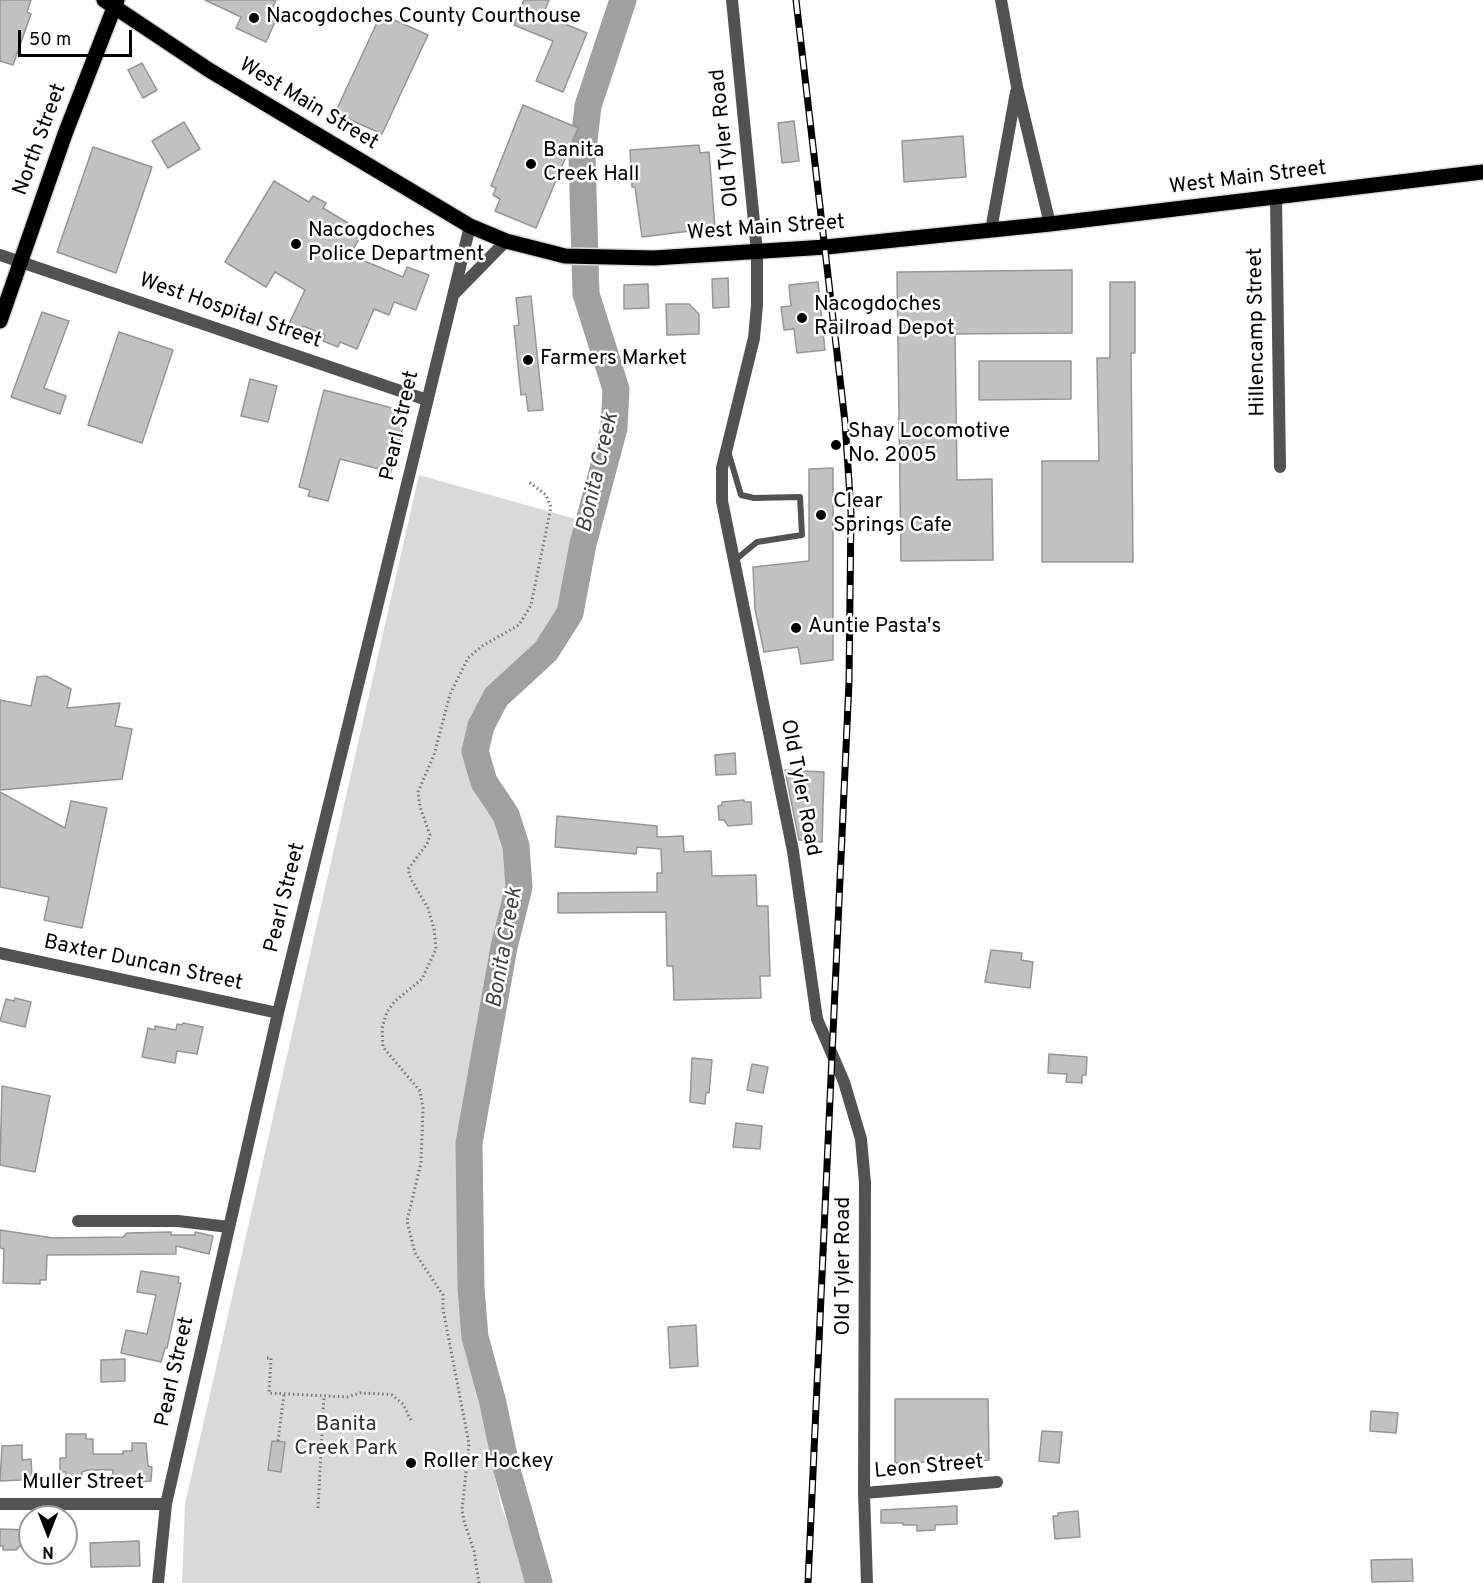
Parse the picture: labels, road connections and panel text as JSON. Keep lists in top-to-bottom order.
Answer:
{
  "streets": {
    "main road": ["West Main Street", "North Street"],
    "street": [
      "Old Tyler Road",
      "West Hospital Street",
      "Hillencamp Street",
      "Pearl Street",
      "Baxter Duncan Street",
      "Leon Street",
      "Muller Street"
    ]
  },
  "crossings": [
    ["West Main Street", "Old Tyler Road"],
    ["West Main Street", "North Street"],
    ["West Main Street", "Hillencamp Street"],
    ["West Main Street", "Pearl Street"],
    ["Old Tyler Road", "Leon Street"],
    ["North Street", "West Hospital Street"],
    ["West Hospital Street", "Pearl Street"],
    ["Pearl Street", "Baxter Duncan Street"],
    ["Pearl Street", "Muller Street"]
  ],
  "water": ["Bonita Creek"],
  "parks": ["Banita Creek Park"],
  "places": [
    "Nacogdoches County Courthouse",
    "Banita Creek Hall",
    "Nacogdoches Police Department",
    "Nacogdoches Railroad Depot",
    "Farmers Market",
    "Shay Locomotive No. 2005",
    "Clear Springs Cafe",
    "Auntie Pasta's",
    "Roller Hockey"
  ],
  "scale_bar": "50 m",
  "north": "bottom"
}
